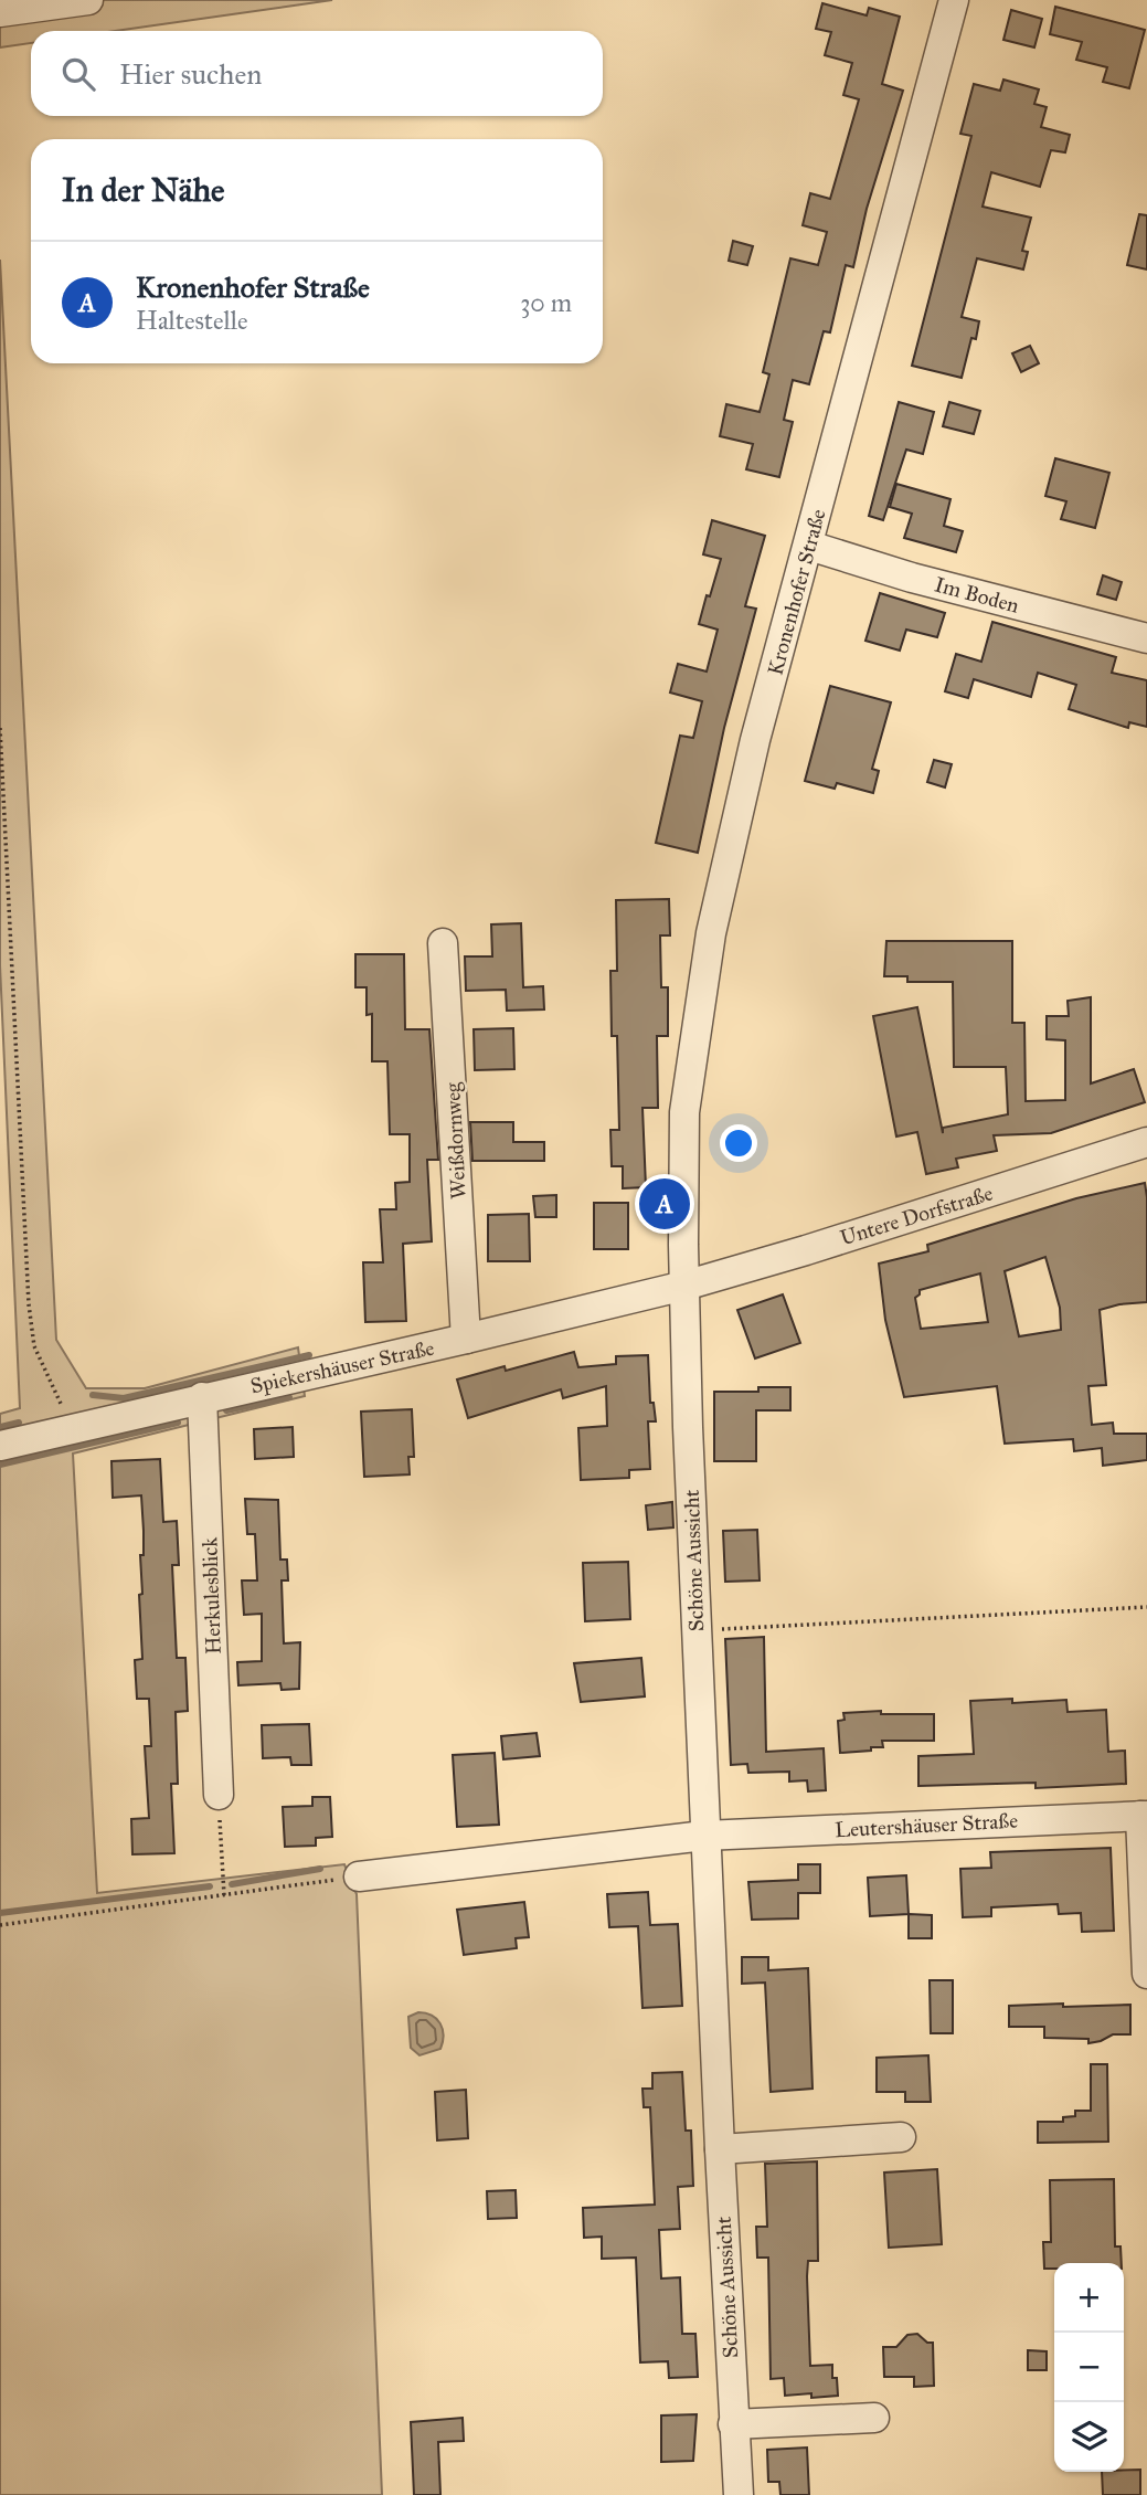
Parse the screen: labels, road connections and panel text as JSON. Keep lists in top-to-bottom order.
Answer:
{
  "streets": {
    "street": [
      "Kronenhofer Straße",
      "Im Boden",
      "Weißdornweg",
      "Untere Dorfstraße",
      "Spiekershäuser Straße",
      "Schöne Aussicht",
      "Herkulesblick",
      "Leutershäuser Straße"
    ]
  },
  "crossings": [
    ["Kronenhofer Straße", "Im Boden"],
    ["Kronenhofer Straße", "Untere Dorfstraße"],
    ["Kronenhofer Straße", "Spiekershäuser Straße"],
    ["Kronenhofer Straße", "Schöne Aussicht"],
    ["Weißdornweg", "Spiekershäuser Straße"],
    ["Untere Dorfstraße", "Spiekershäuser Straße"],
    ["Untere Dorfstraße", "Schöne Aussicht"],
    ["Spiekershäuser Straße", "Schöne Aussicht"],
    ["Spiekershäuser Straße", "Herkulesblick"],
    ["Schöne Aussicht", "Leutershäuser Straße"]
  ],
  "page": {
    "search": "Hier suchen",
    "heading": "In der Nähe",
    "list": [
      {
        "mark": "A",
        "name": "Kronenhofer Straße",
        "note": "Haltestelle",
        "value": "30 m"
      }
    ],
    "pins": "A",
    "map_buttons": ["+", "−"]
  }
}
